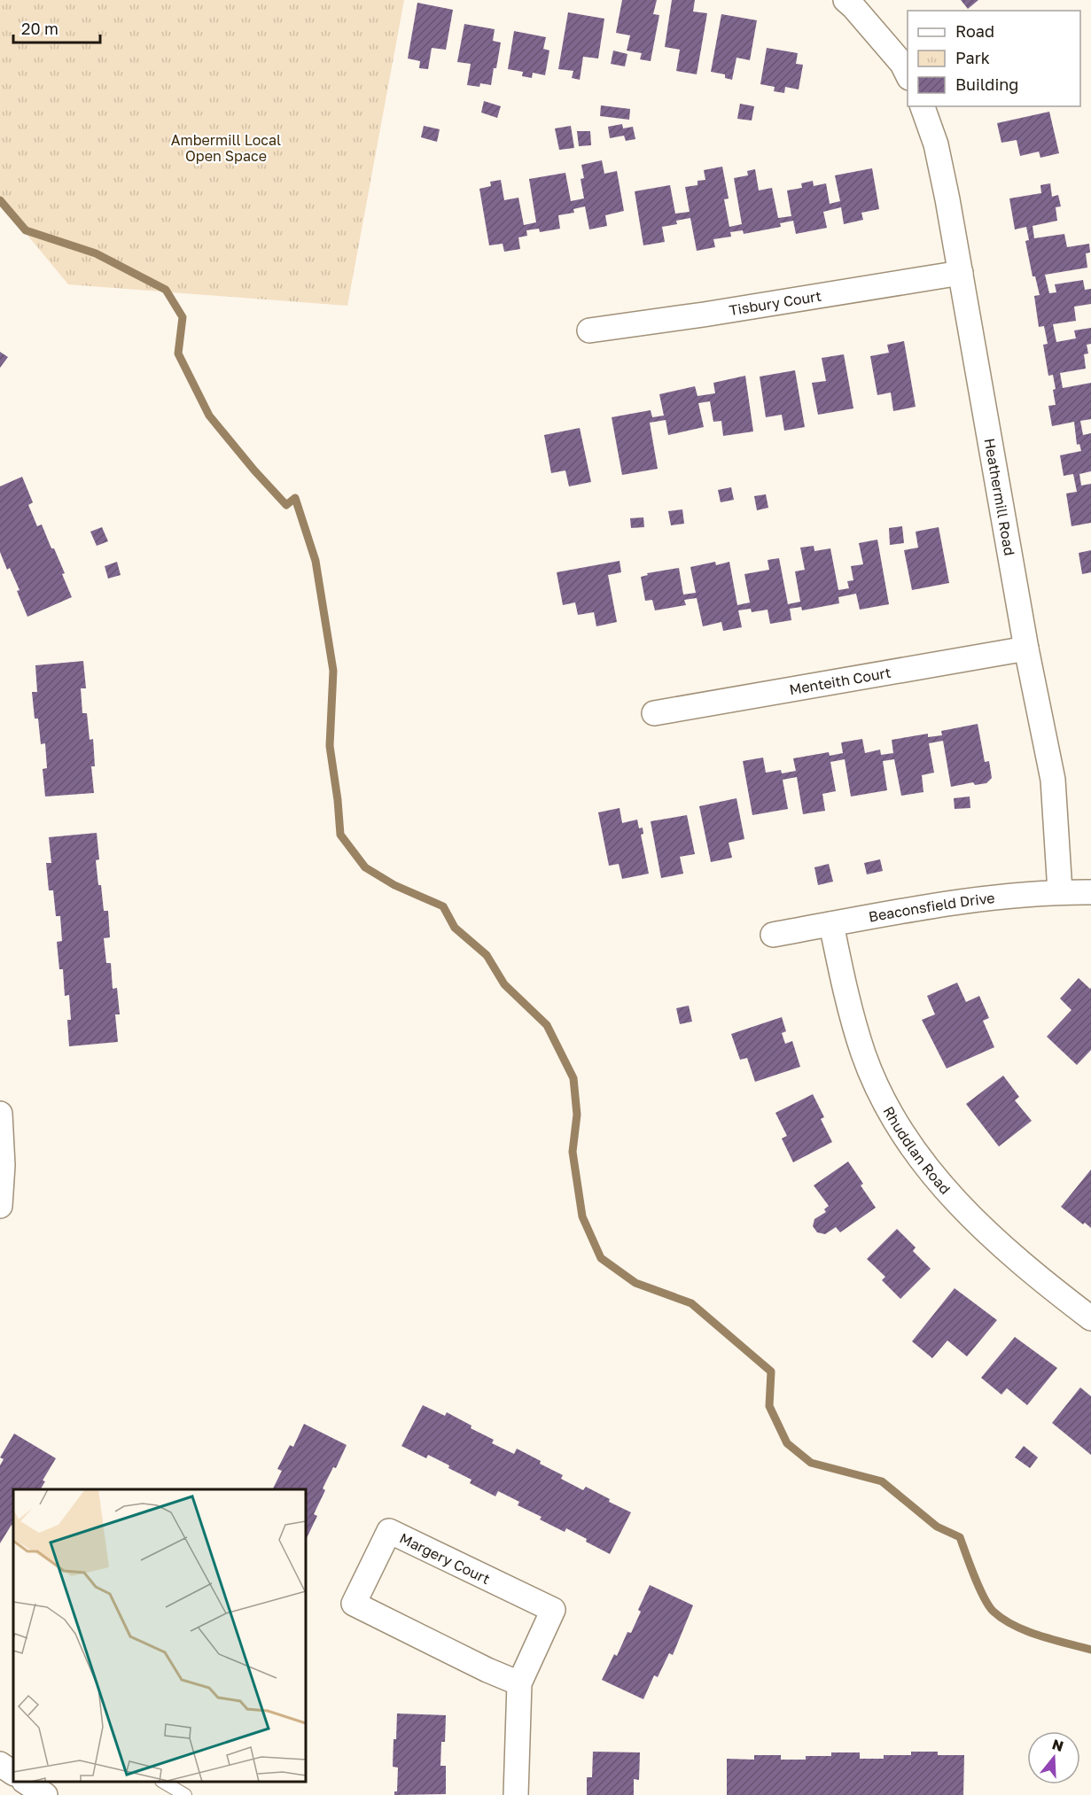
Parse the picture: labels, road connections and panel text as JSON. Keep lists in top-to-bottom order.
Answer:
{
  "streets": {
    "street": [
      "Tisbury Court",
      "Heathermill Road",
      "Menteith Court",
      "Beaconsfield Drive",
      "Rhuddlan Road",
      "Margery Court"
    ]
  },
  "crossings": [
    ["Tisbury Court", "Heathermill Road"],
    ["Heathermill Road", "Menteith Court"],
    ["Heathermill Road", "Beaconsfield Drive"],
    ["Beaconsfield Drive", "Rhuddlan Road"]
  ],
  "parks": ["Ambermill Local Open Space"],
  "legend": ["Road", "Park", "Building"],
  "scale_bar": "20 m",
  "north": "top"
}
